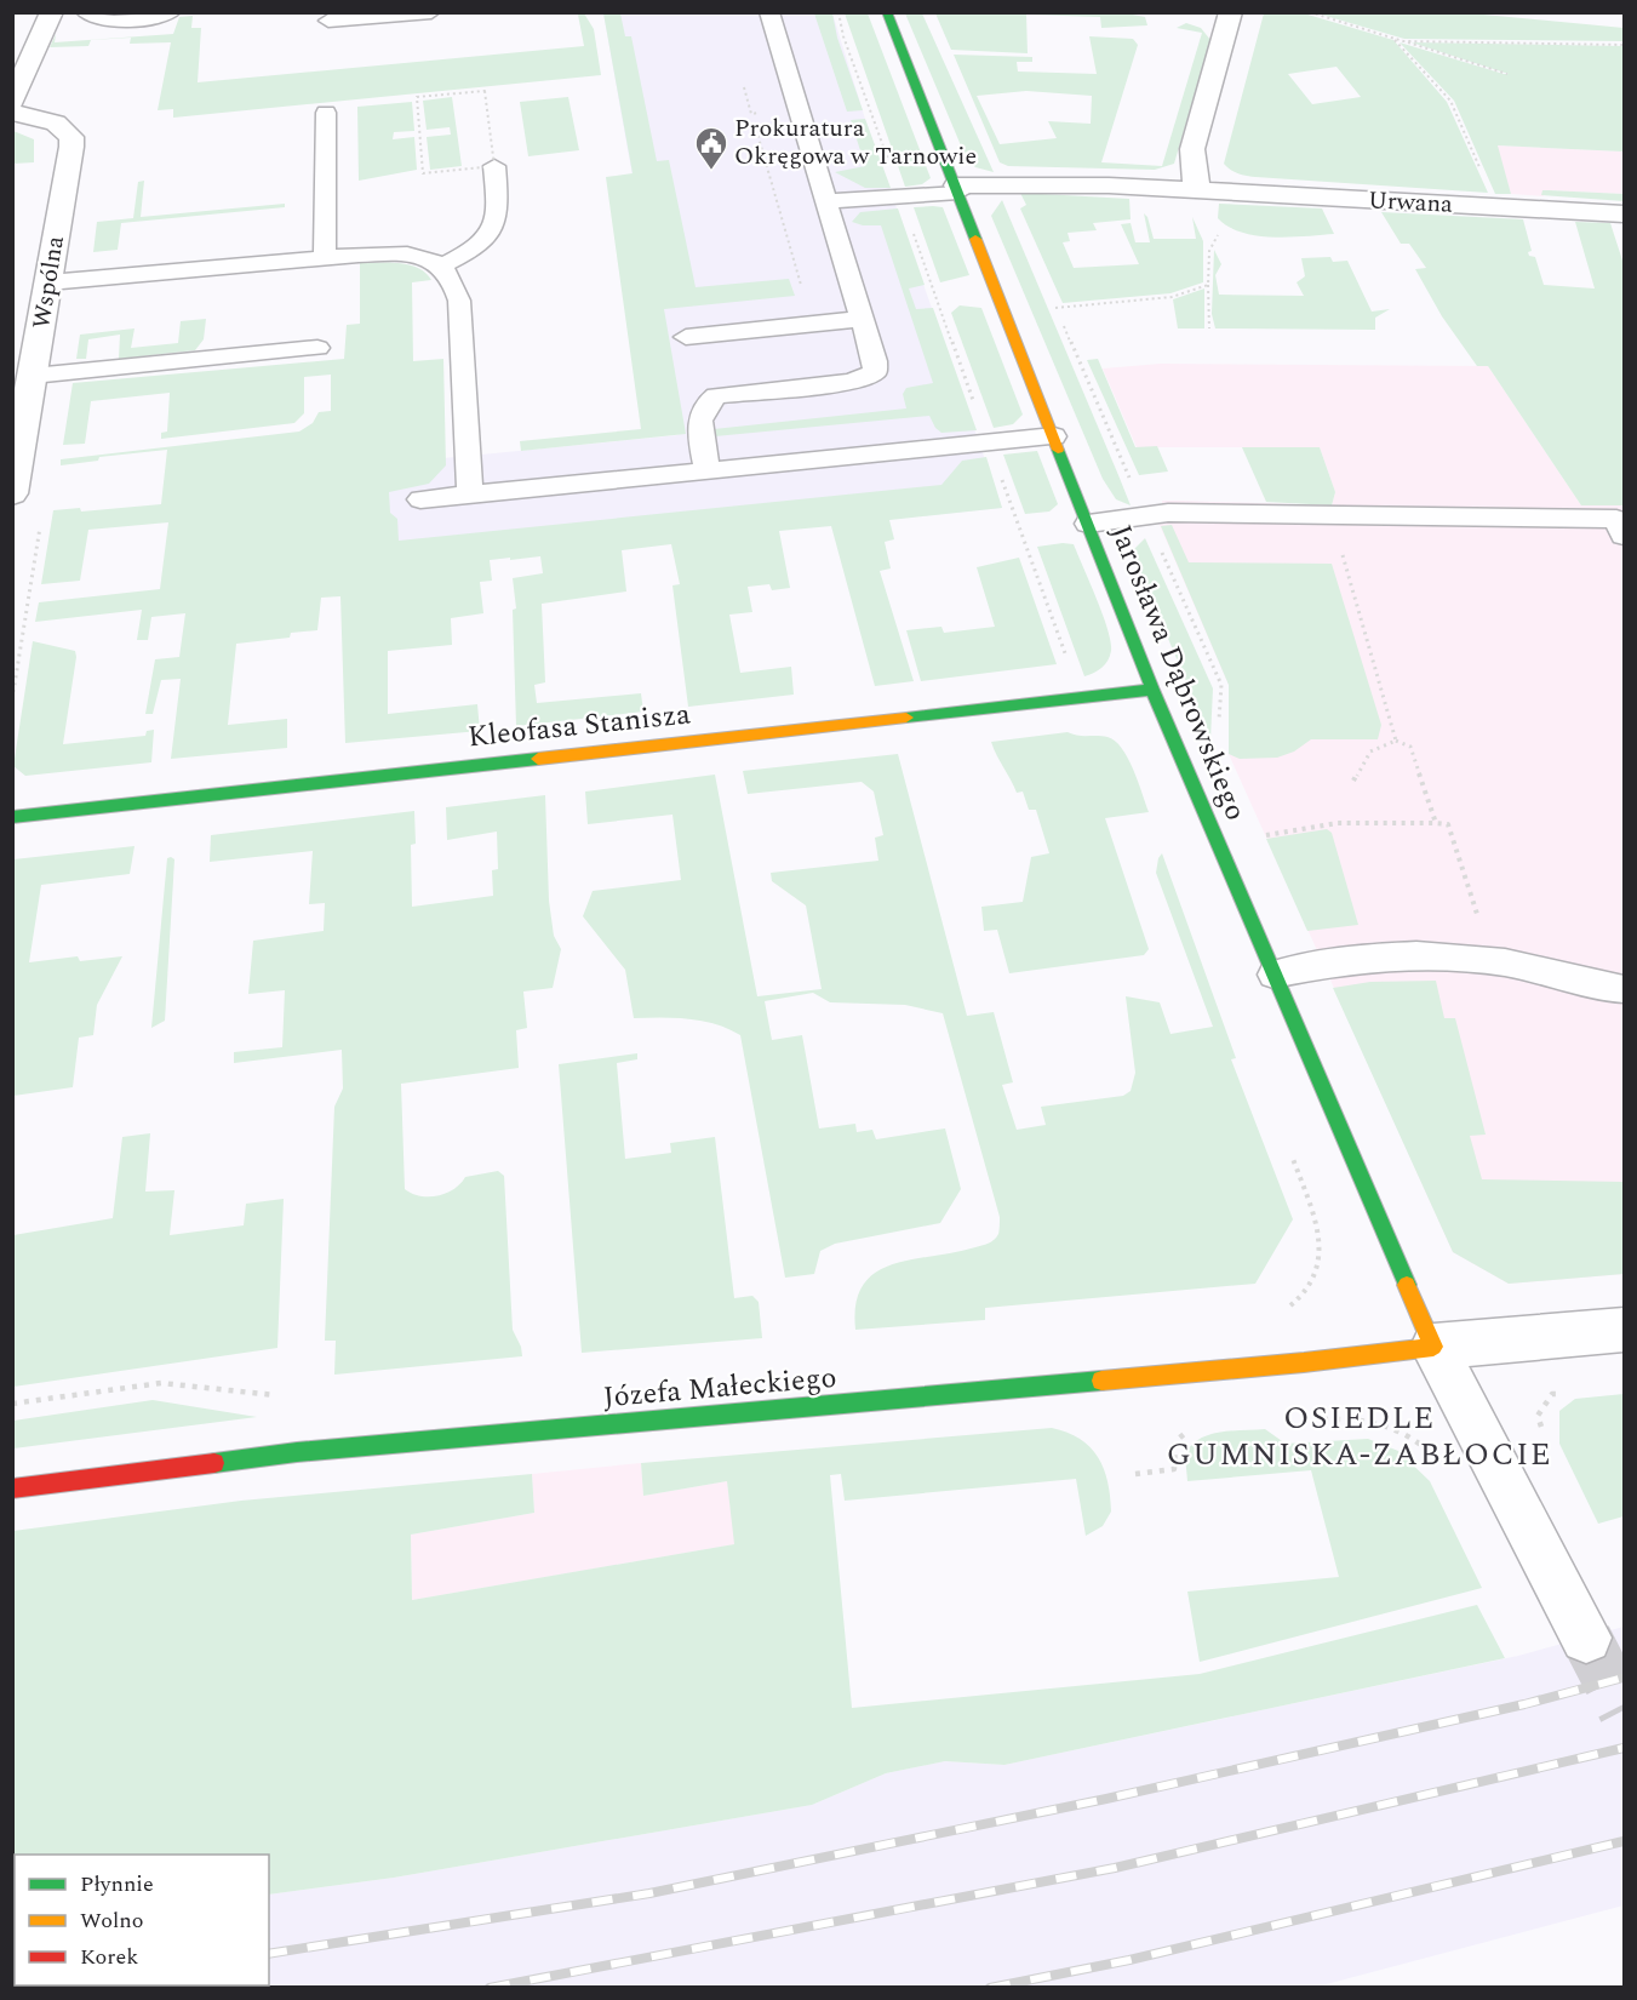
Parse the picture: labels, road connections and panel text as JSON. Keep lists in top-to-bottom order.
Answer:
{
  "streets": {
    "street": [
      "Urwana",
      "Wspólna",
      "Jarosława Dąbrowskiego",
      "Kleofasa Stanisza",
      "Józefa Małeckiego"
    ]
  },
  "crossings": [
    ["Urwana", "Jarosława Dąbrowskiego"],
    ["Jarosława Dąbrowskiego", "Kleofasa Stanisza"],
    ["Jarosława Dąbrowskiego", "Józefa Małeckiego"]
  ],
  "districts": ["OSIEDLE GUMNISKA-ZABŁOCIE"],
  "places": {
    "public building": ["Prokuratura Okręgowa w Tarnowie"]
  },
  "legend": ["Płynnie", "Wolno", "Korek"]
}
